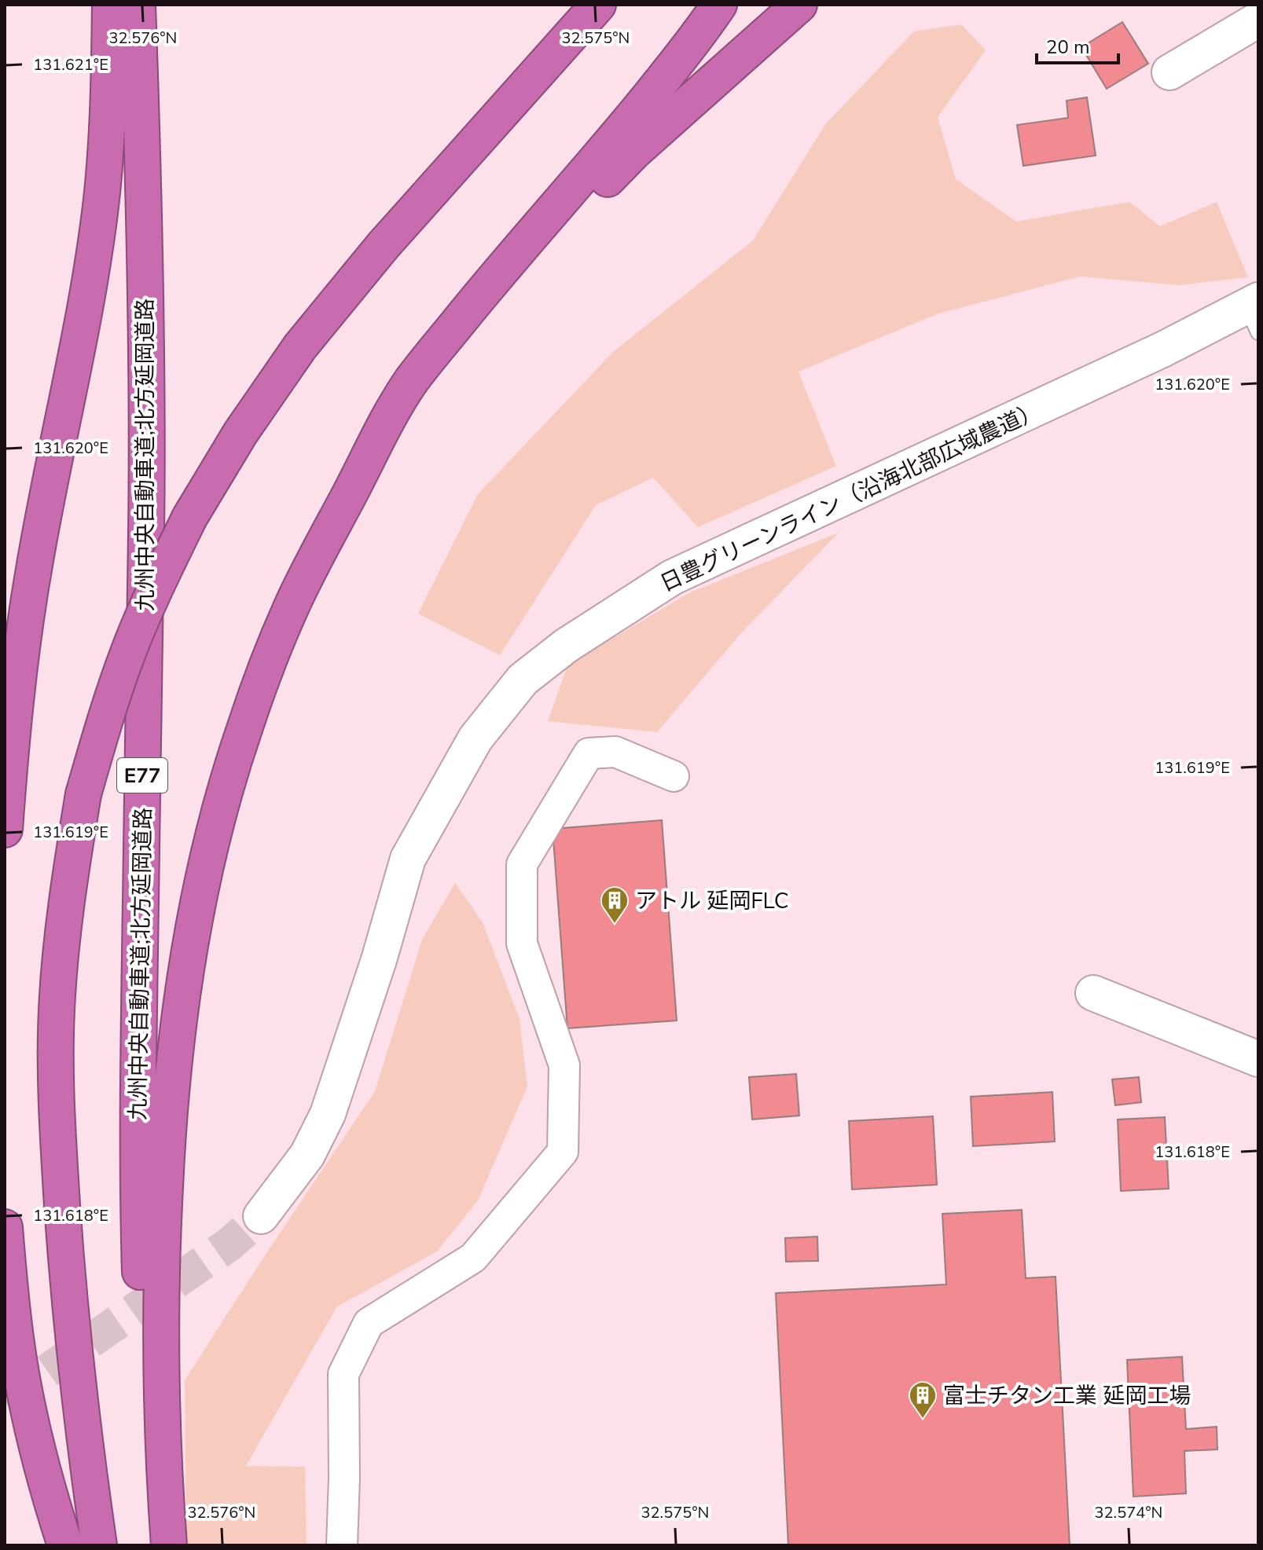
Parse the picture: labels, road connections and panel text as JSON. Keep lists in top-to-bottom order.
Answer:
{
  "streets": {
    "highway": ["九州中央自動車道;北方延岡道路", "E77"],
    "street": ["日豊グリーンライン（沿海北部広域農道）"]
  },
  "places": {
    "building": ["アトル 延岡FLC", "富士チタン工業 延岡工場"]
  },
  "scale_bar": "20 m",
  "coordinates": [
    "32.576°N",
    "32.575°N",
    "131.621°E",
    "131.620°E",
    "131.619°E",
    "131.618°E",
    "32.574°N"
  ]
}
